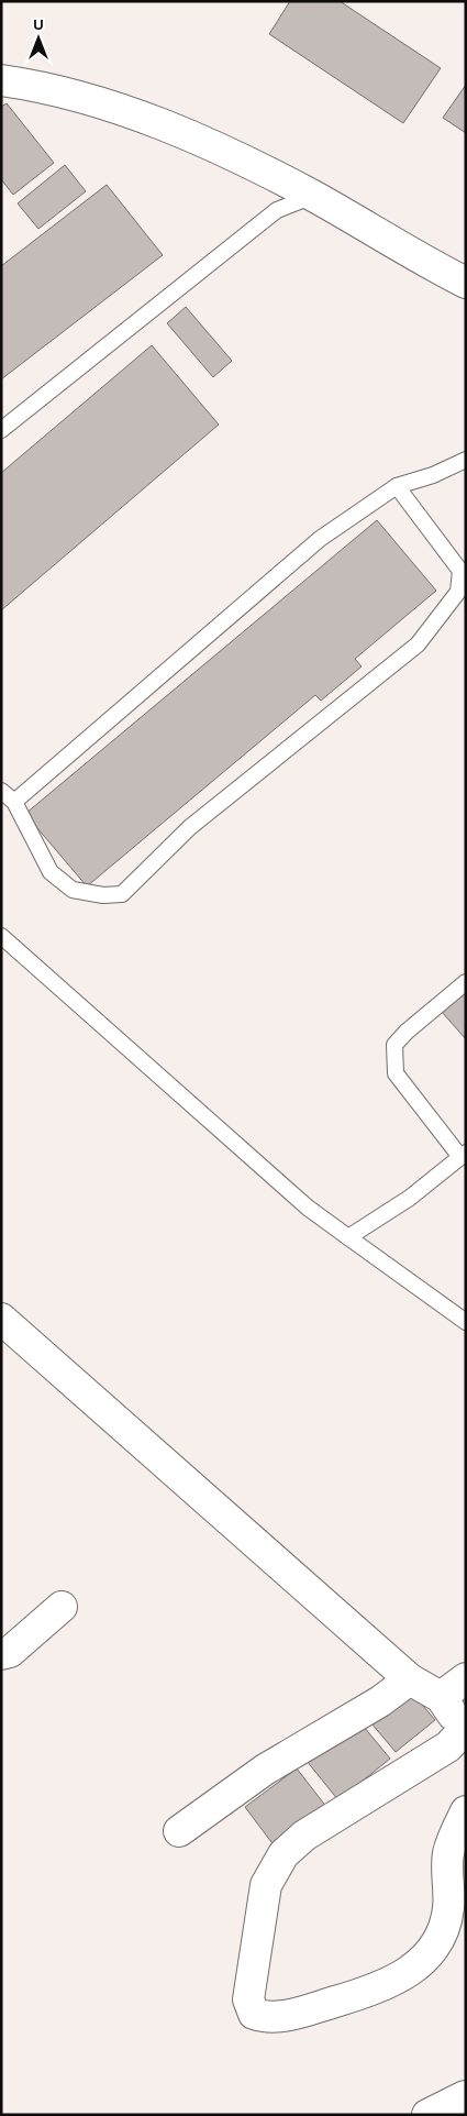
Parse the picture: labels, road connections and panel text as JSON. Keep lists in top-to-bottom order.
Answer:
{
  "north": "top"
}
